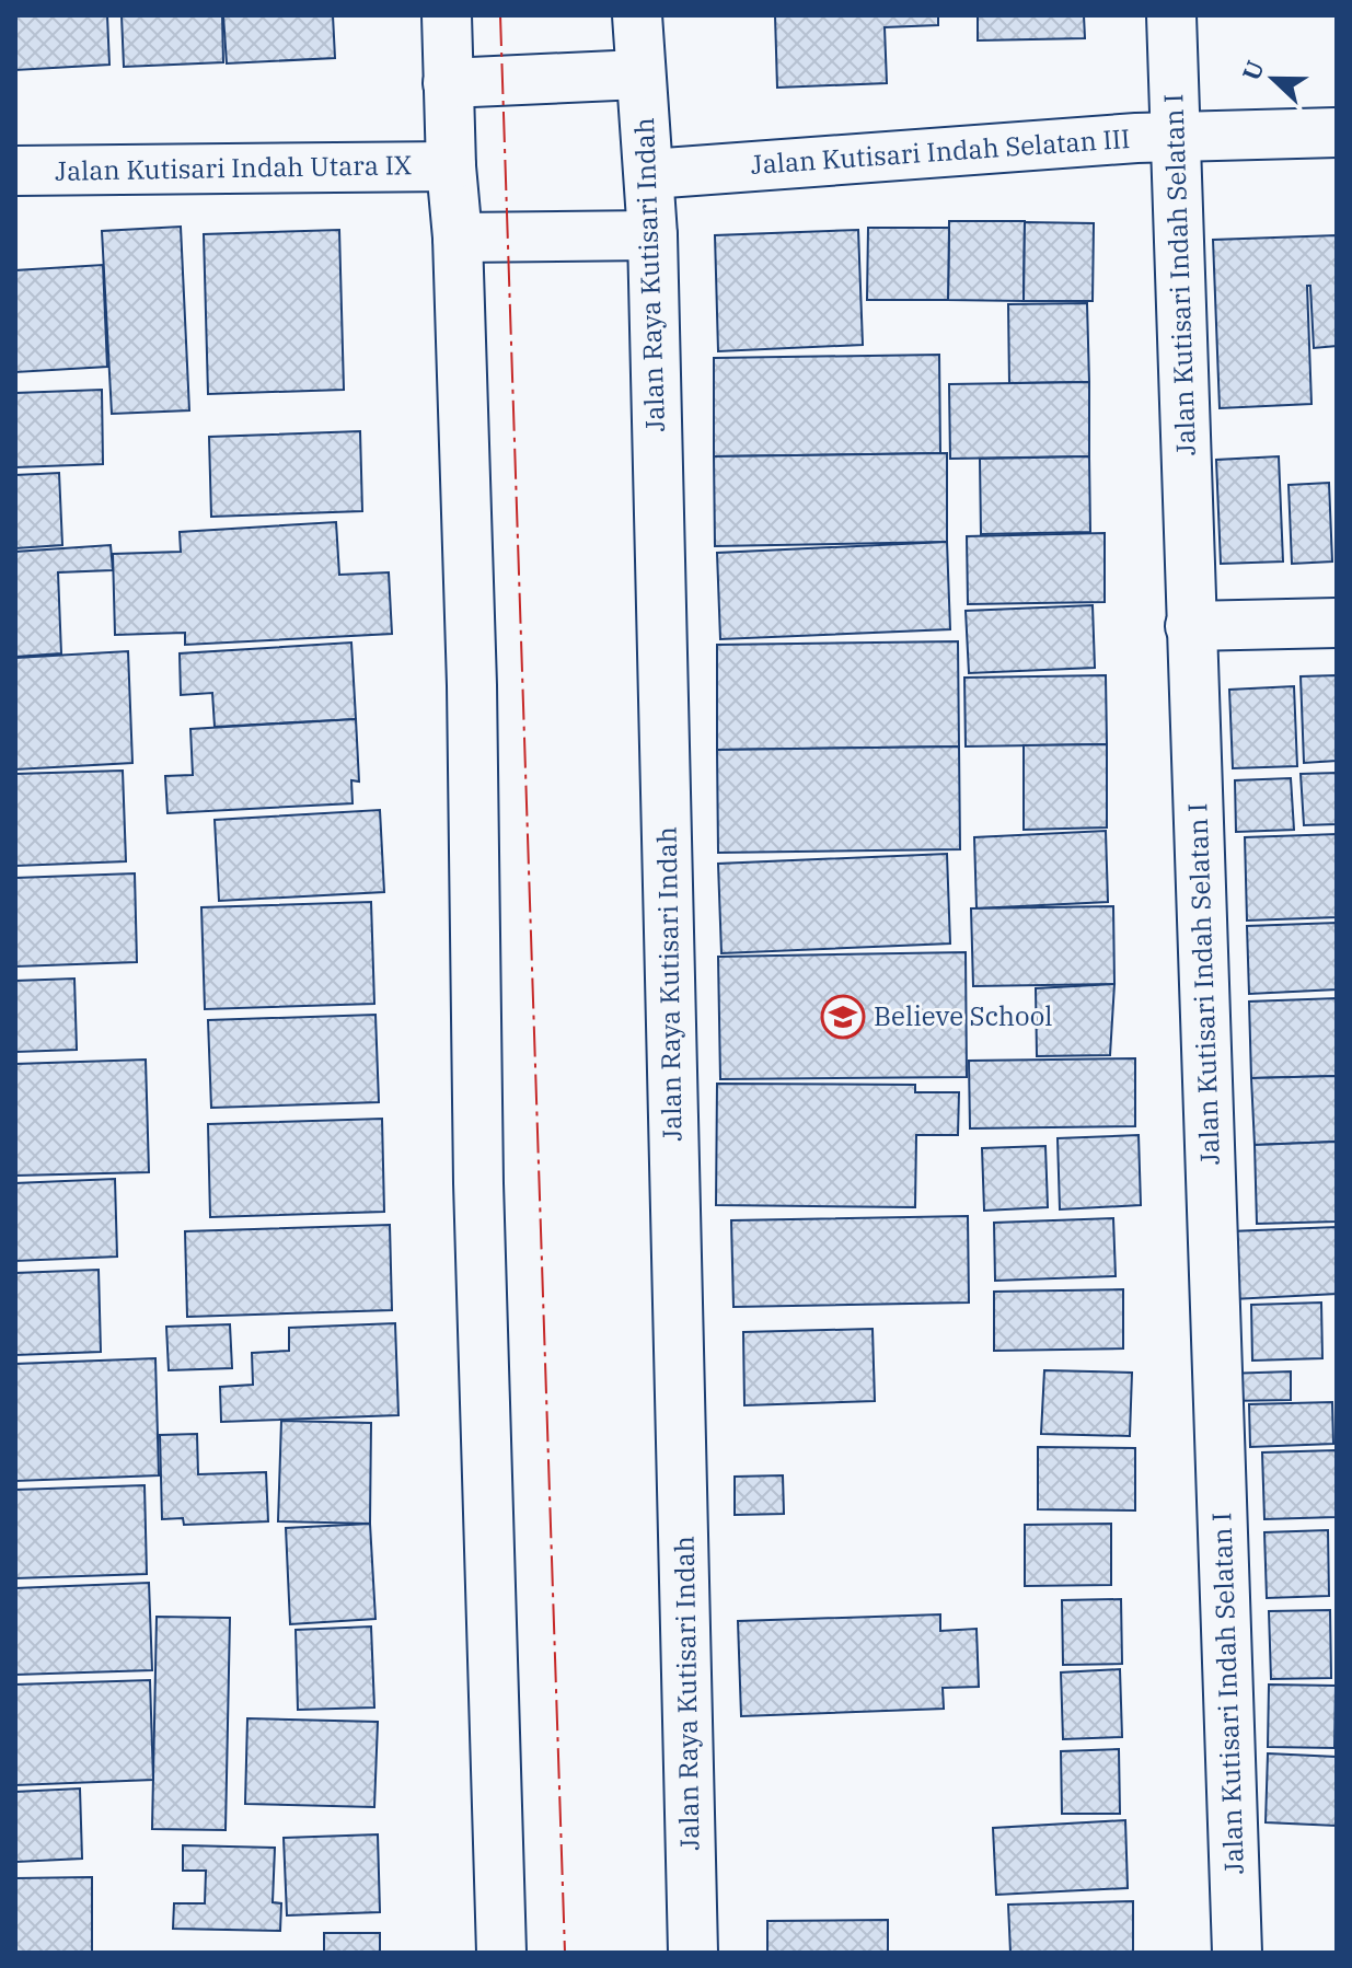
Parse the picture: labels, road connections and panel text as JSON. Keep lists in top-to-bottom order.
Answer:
{
  "streets": {
    "street": [
      "Jalan Kutisari Indah Selatan III",
      "Jalan Kutisari Indah Utara IX",
      "Jalan Raya Kutisari Indah",
      "Jalan Kutisari Indah Selatan I"
    ]
  },
  "crossings": [
    ["Jalan Kutisari Indah Selatan III", "Jalan Raya Kutisari Indah"],
    ["Jalan Kutisari Indah Selatan III", "Jalan Kutisari Indah Selatan I"]
  ],
  "places": {
    "school or university": ["Believe School"]
  },
  "north": "left"
}
